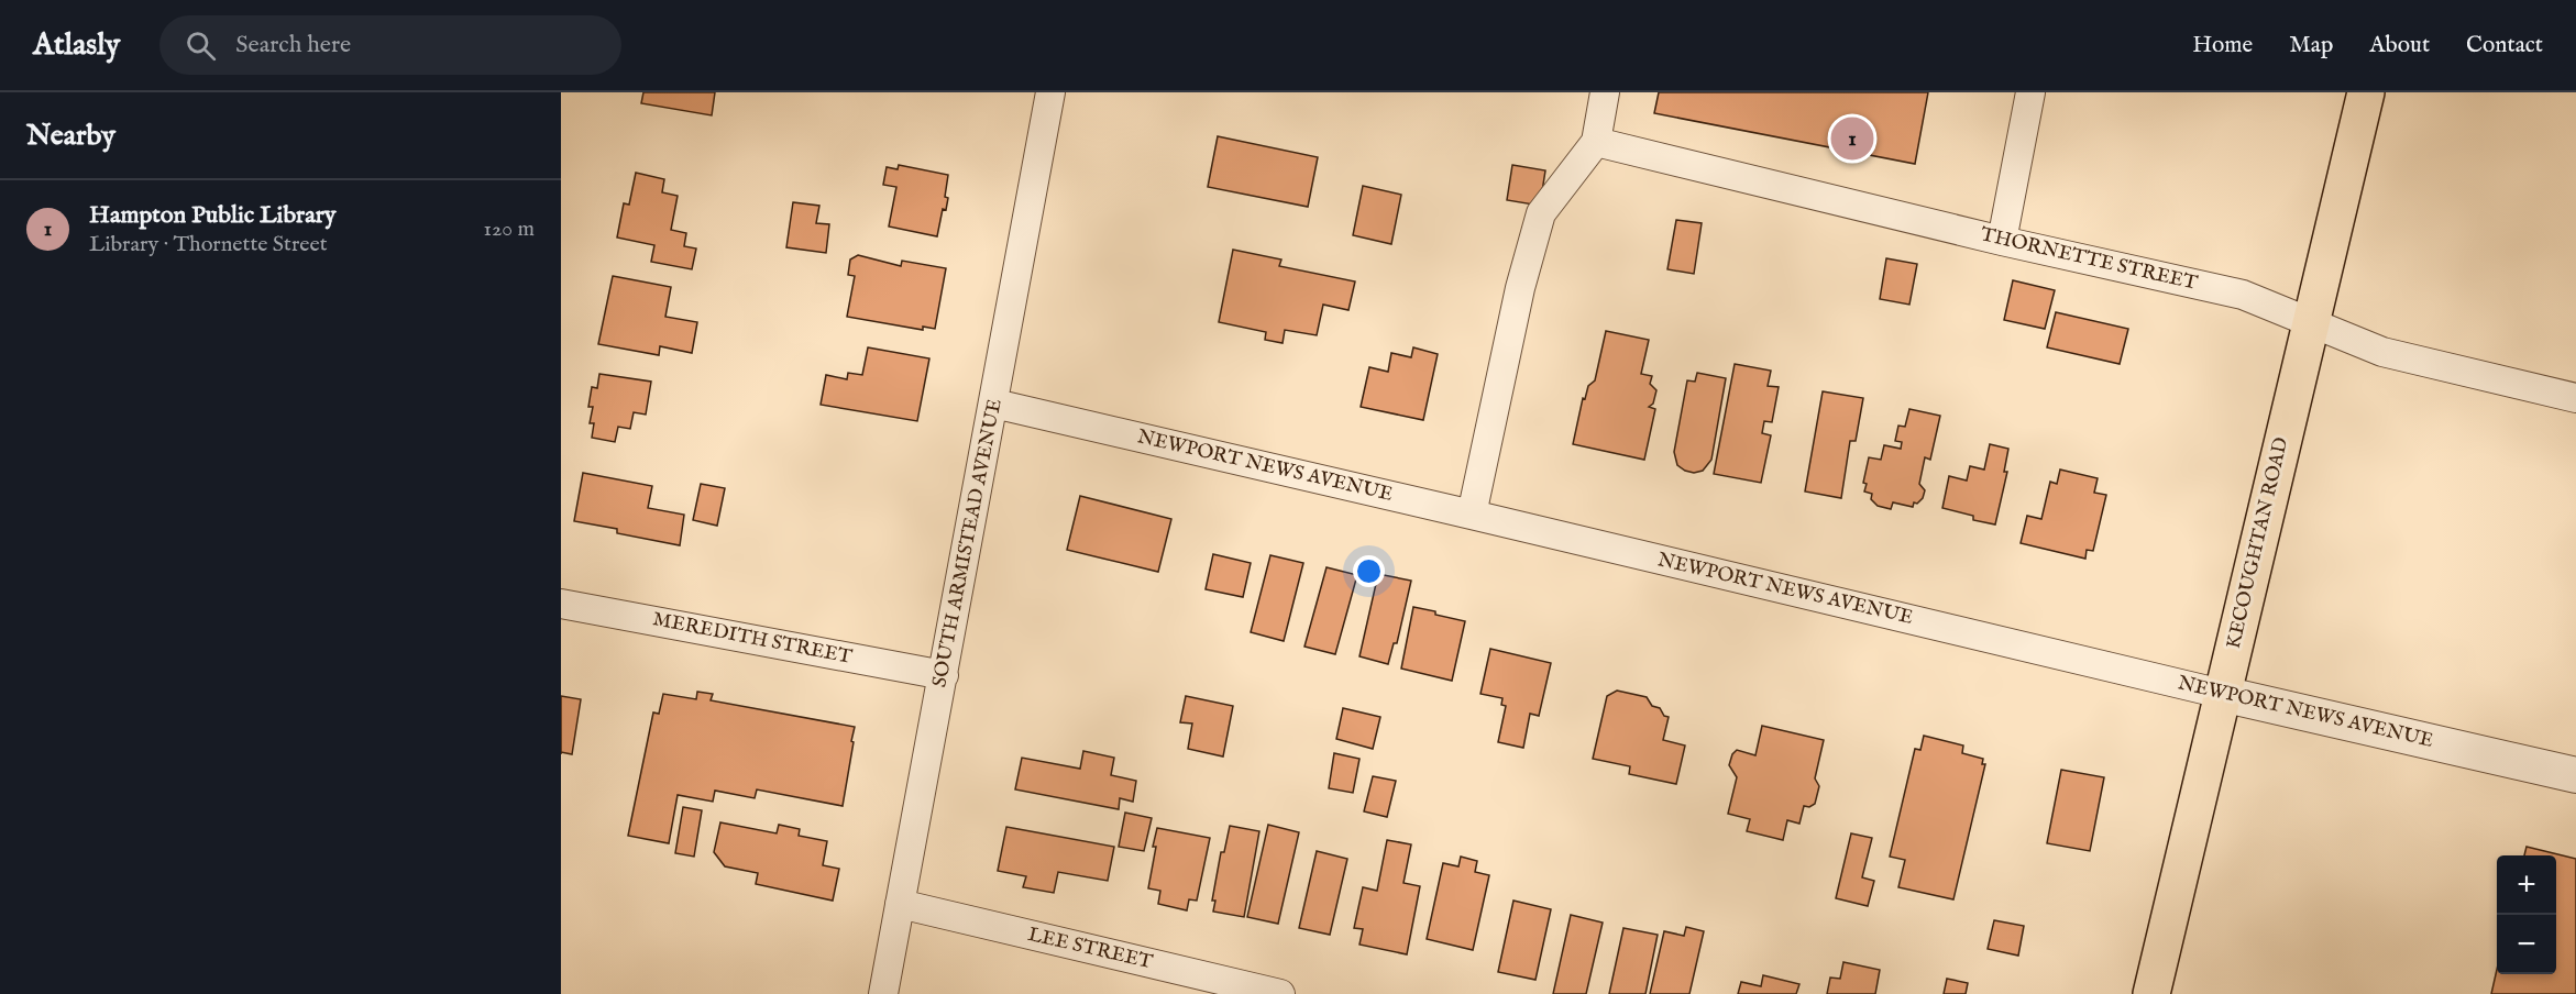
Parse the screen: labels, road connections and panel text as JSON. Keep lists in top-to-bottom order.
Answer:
{
  "streets": {
    "main road": ["KECOUGHTAN ROAD"],
    "street": [
      "THORNETTE STREET",
      "NEWPORT NEWS AVENUE",
      "SOUTH ARMISTEAD AVENUE",
      "MEREDITH STREET",
      "LEE STREET"
    ]
  },
  "crossings": [
    ["THORNETTE STREET", "KECOUGHTAN ROAD"],
    ["NEWPORT NEWS AVENUE", "SOUTH ARMISTEAD AVENUE"],
    ["NEWPORT NEWS AVENUE", "KECOUGHTAN ROAD"],
    ["SOUTH ARMISTEAD AVENUE", "MEREDITH STREET"],
    ["SOUTH ARMISTEAD AVENUE", "LEE STREET"]
  ],
  "page": {
    "header": "Atlasly",
    "search": "Search here",
    "nav": [
      "Home",
      "Map",
      "About",
      "Contact"
    ],
    "heading": "Nearby",
    "pins": "1",
    "list": [
      {
        "mark": "1",
        "name": "Hampton Public Library",
        "note": "Library · Thornette Street",
        "value": "120 m"
      }
    ],
    "map_buttons": ["+", "−"]
  }
}
